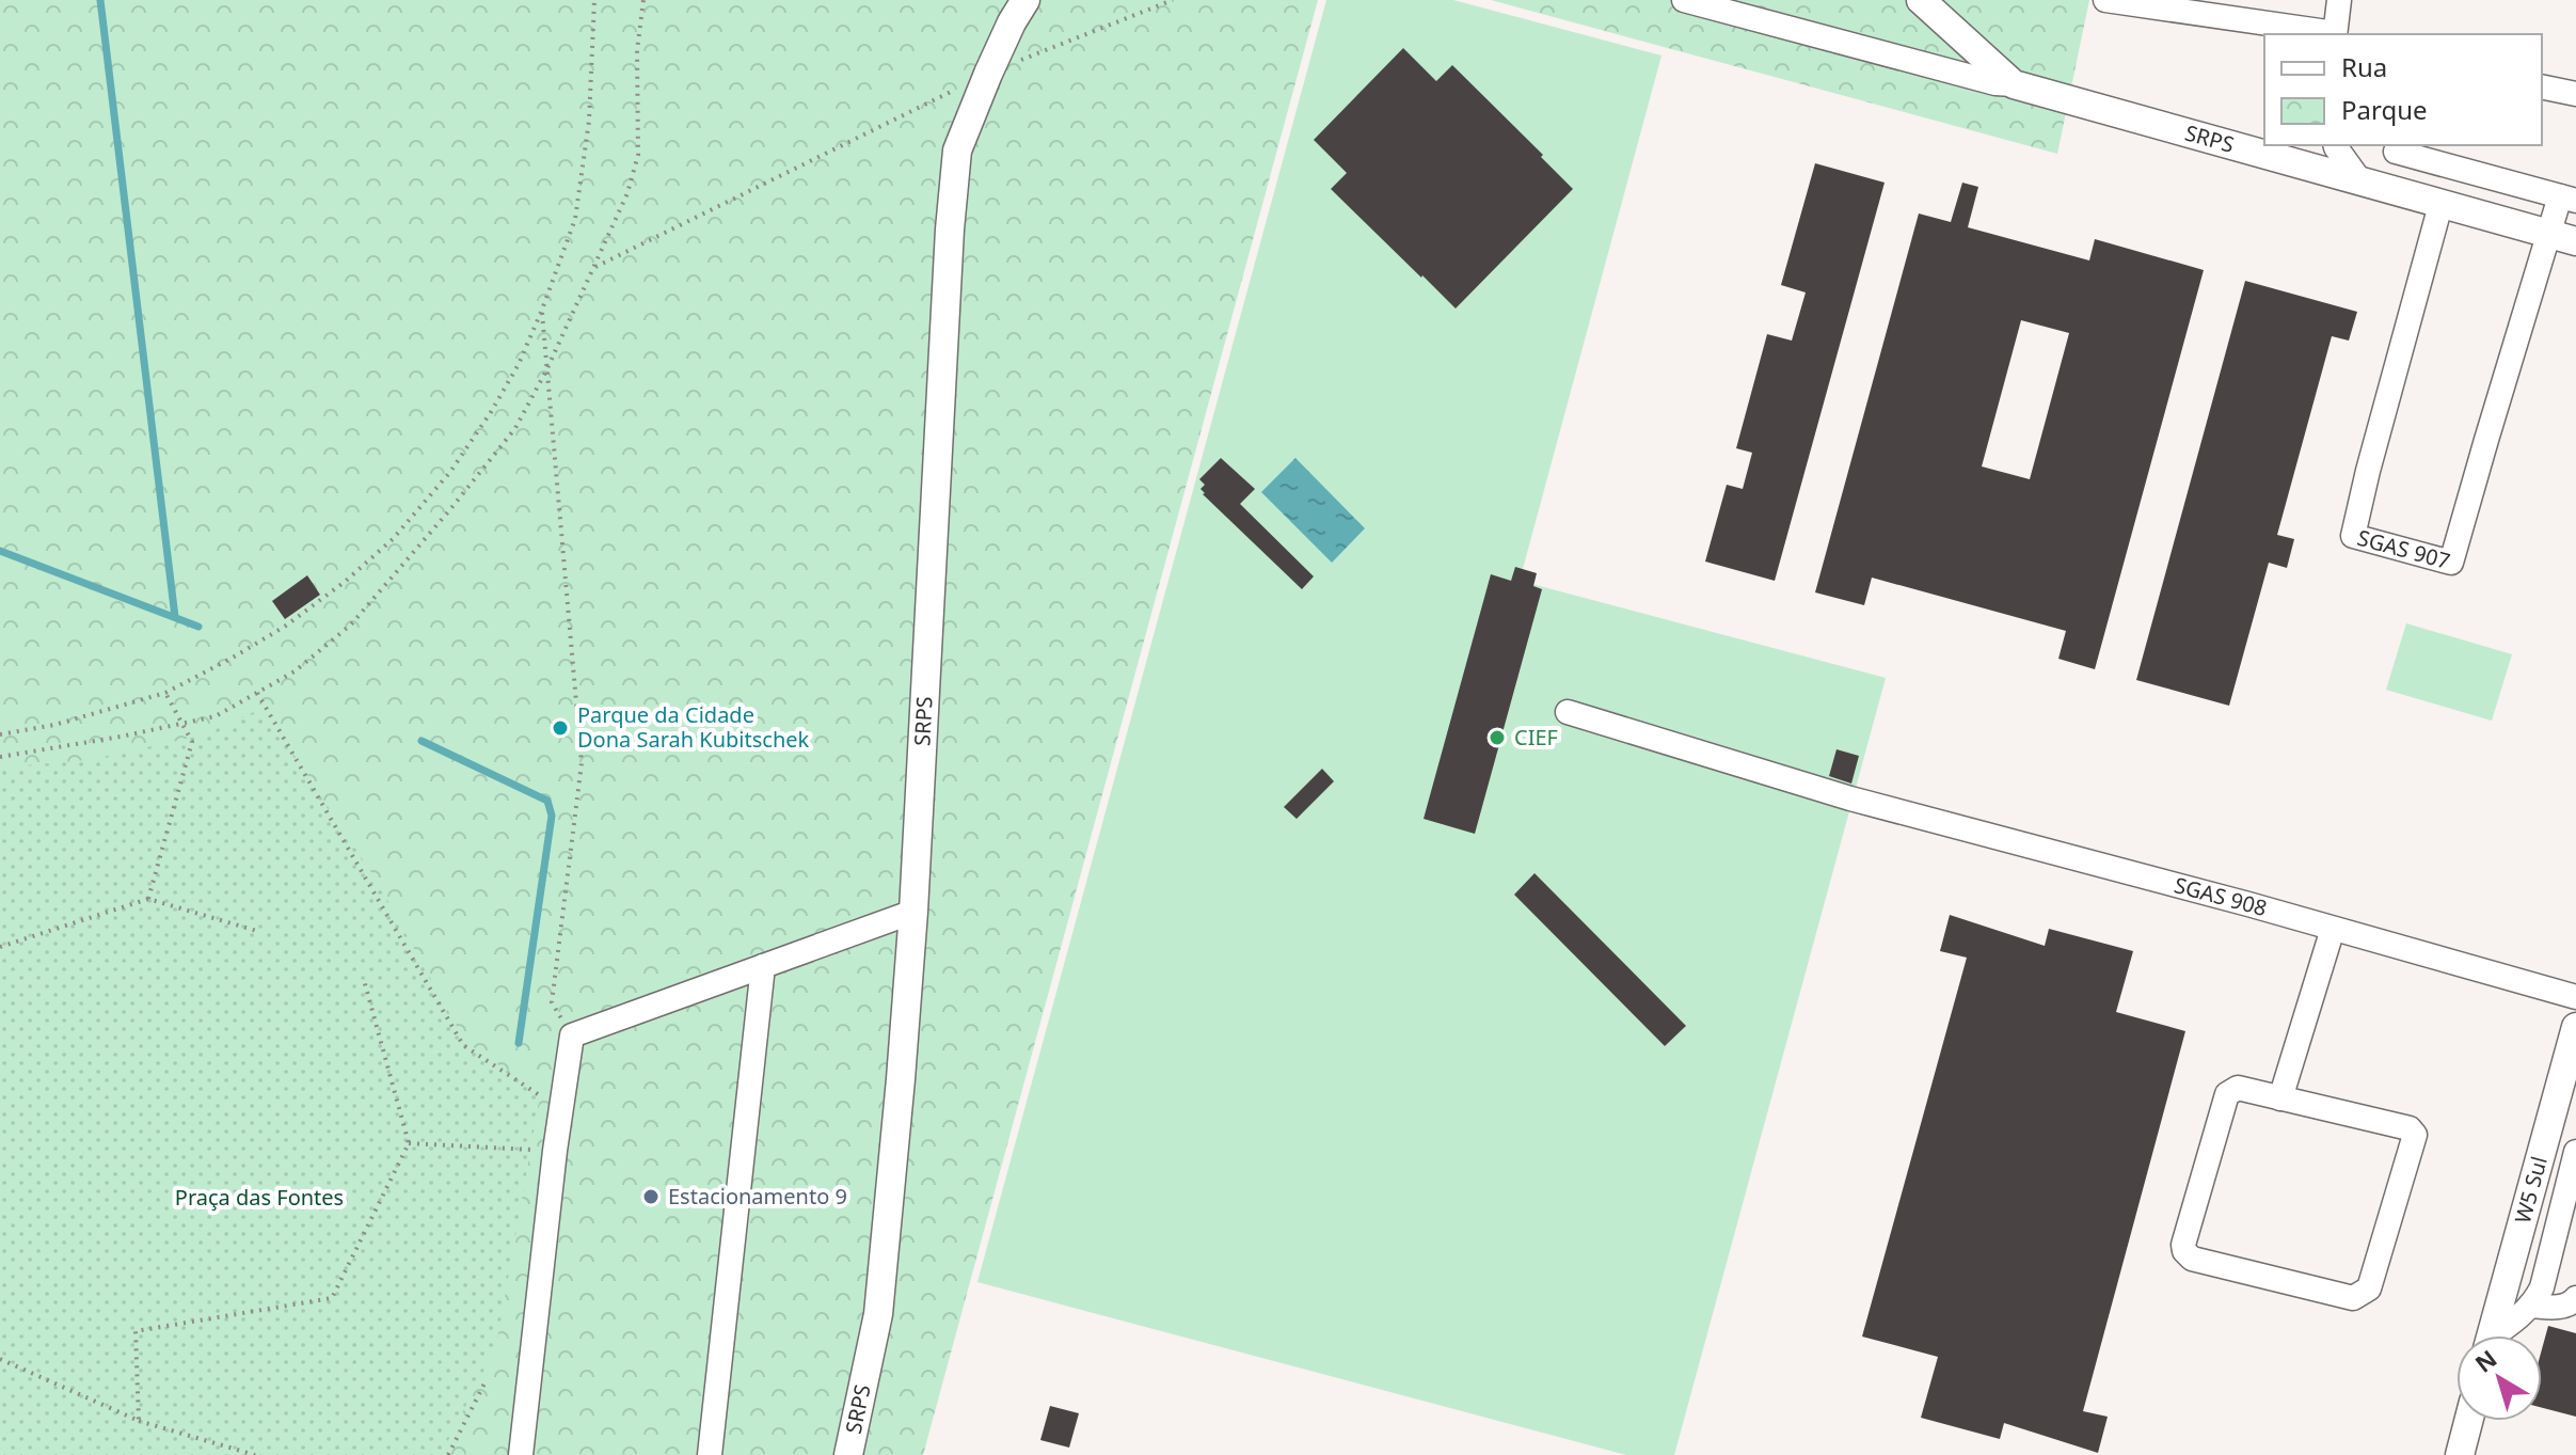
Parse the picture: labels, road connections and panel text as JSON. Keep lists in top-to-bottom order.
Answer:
{
  "streets": {
    "main road": ["SRPS", "W5 Sul"],
    "lane": ["SGAS 907", "SGAS 908"]
  },
  "crossings": [
    ["SRPS", "SGAS 907"]
  ],
  "parks": ["Praça das Fontes"],
  "places": ["Parque da Cidade Dona Sarah Kubitschek", "CIEF", "Estacionamento 9"],
  "legend": ["Rua", "Parque"],
  "north": "top left"
}
